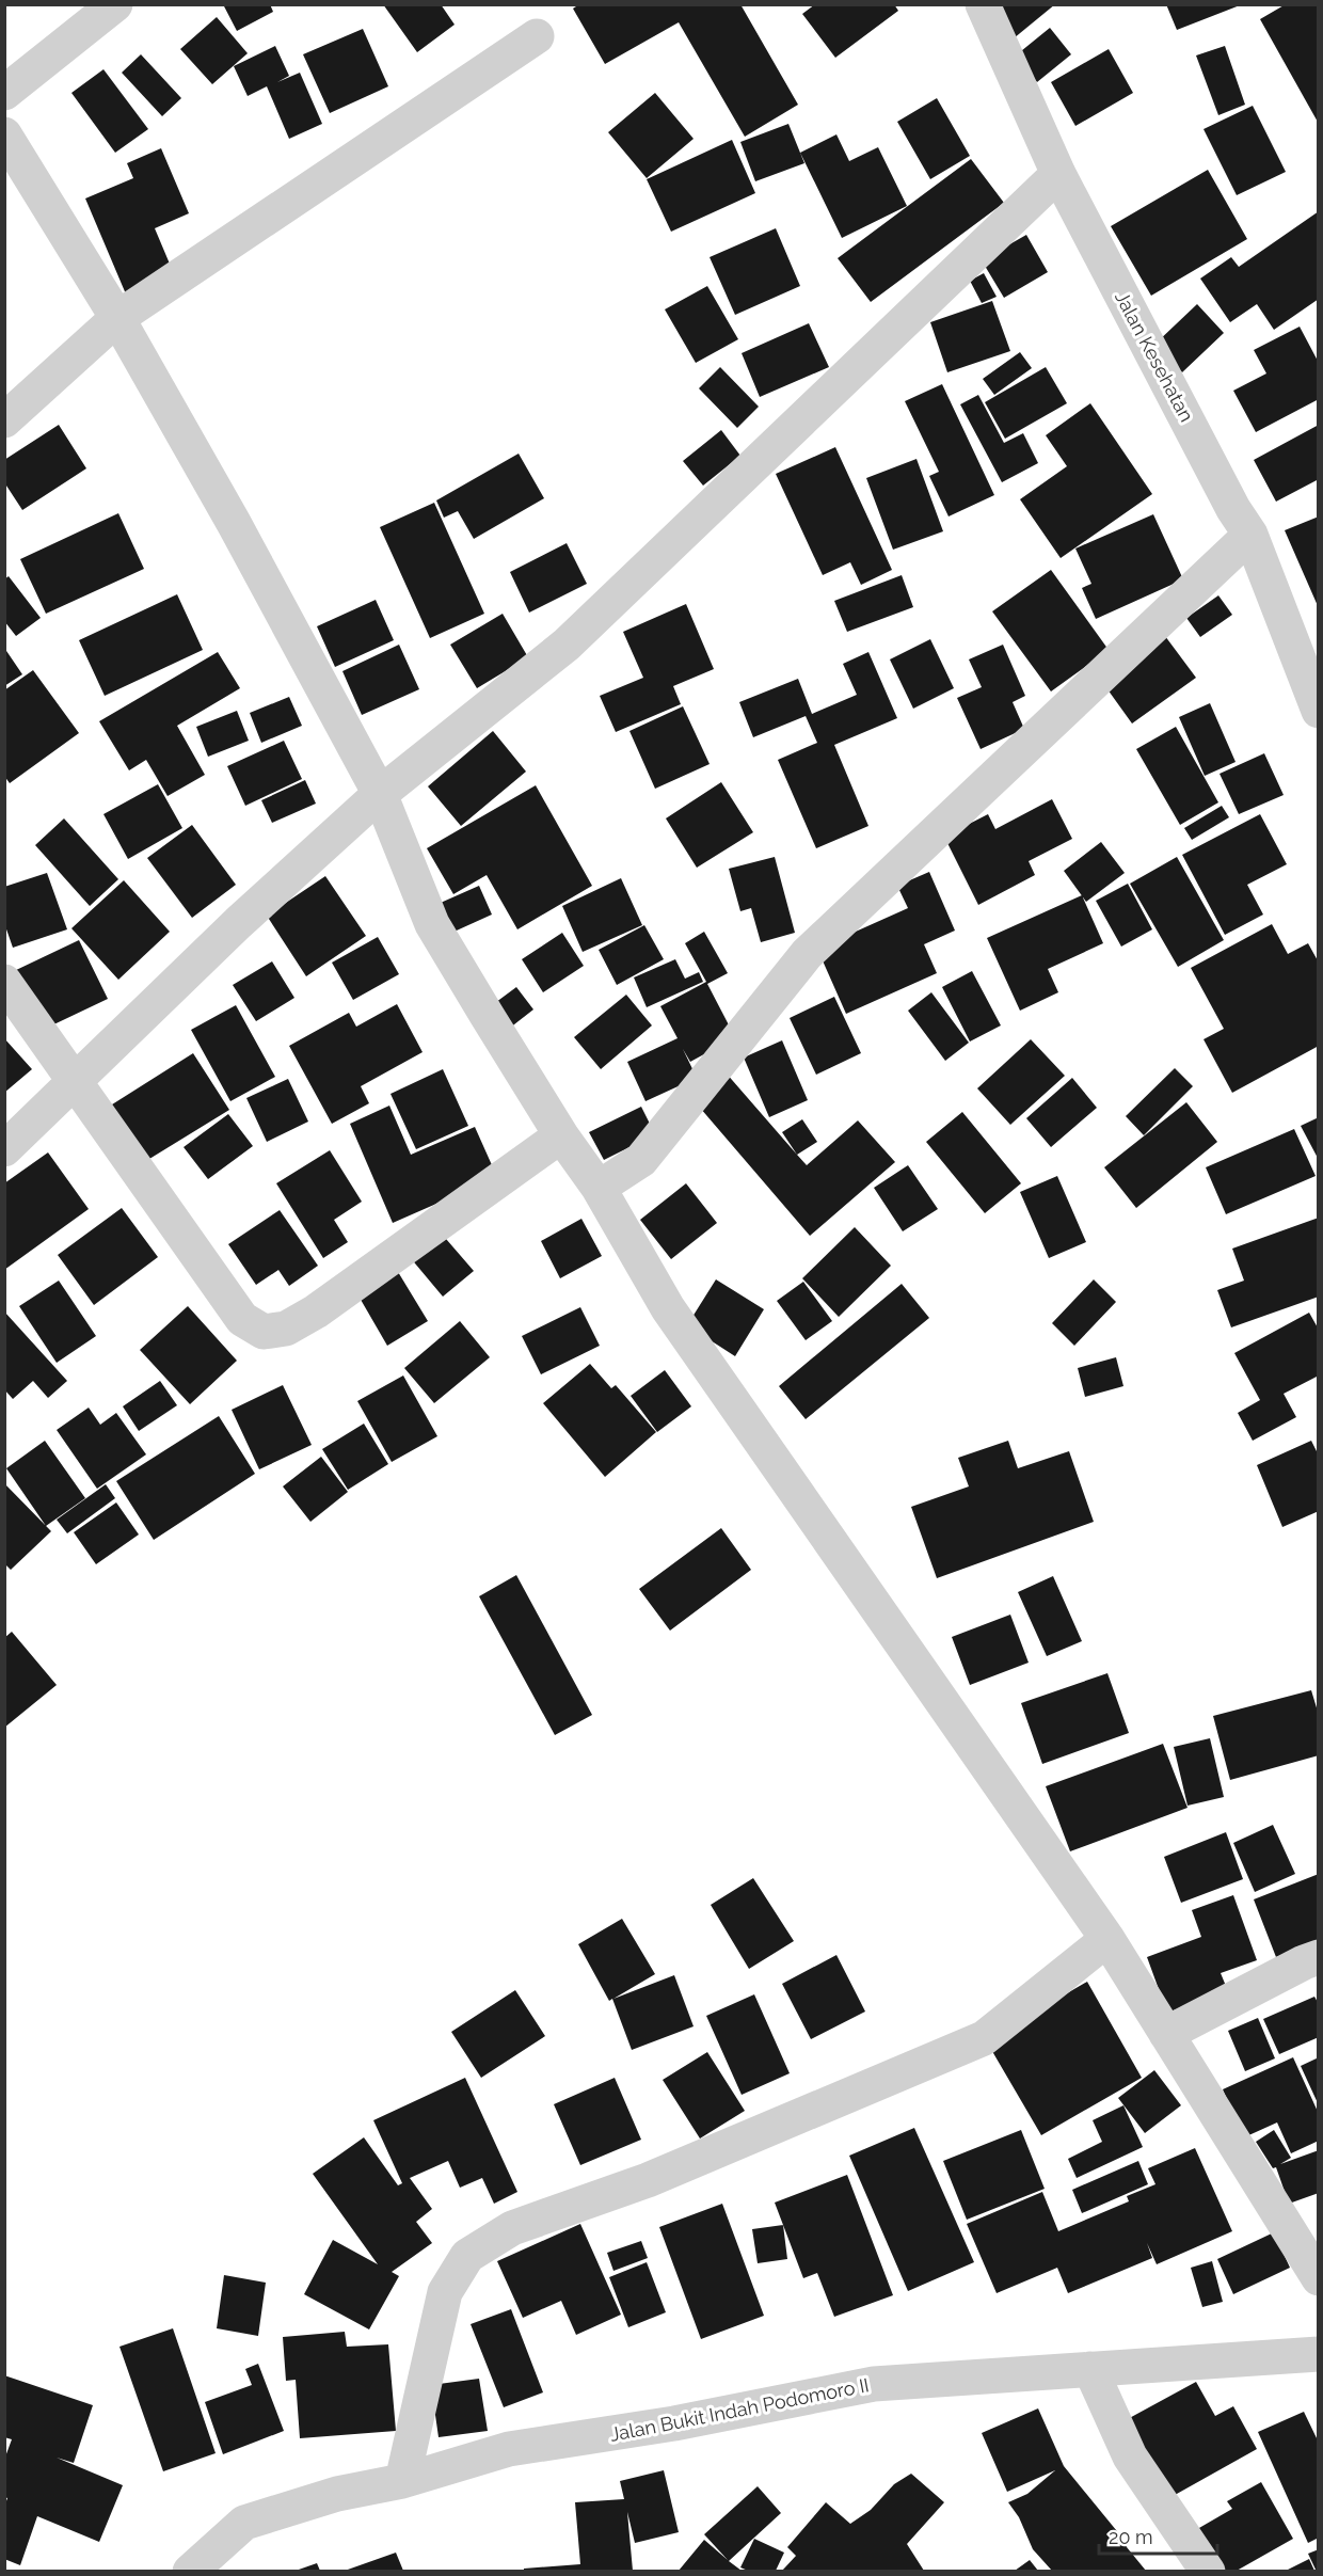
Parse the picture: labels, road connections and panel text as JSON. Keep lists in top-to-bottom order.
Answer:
{
  "streets": {
    "street": ["Jalan Kesehatan", "Jalan Bukit Indah Podomoro II"]
  },
  "scale_bar": "20 m"
}
